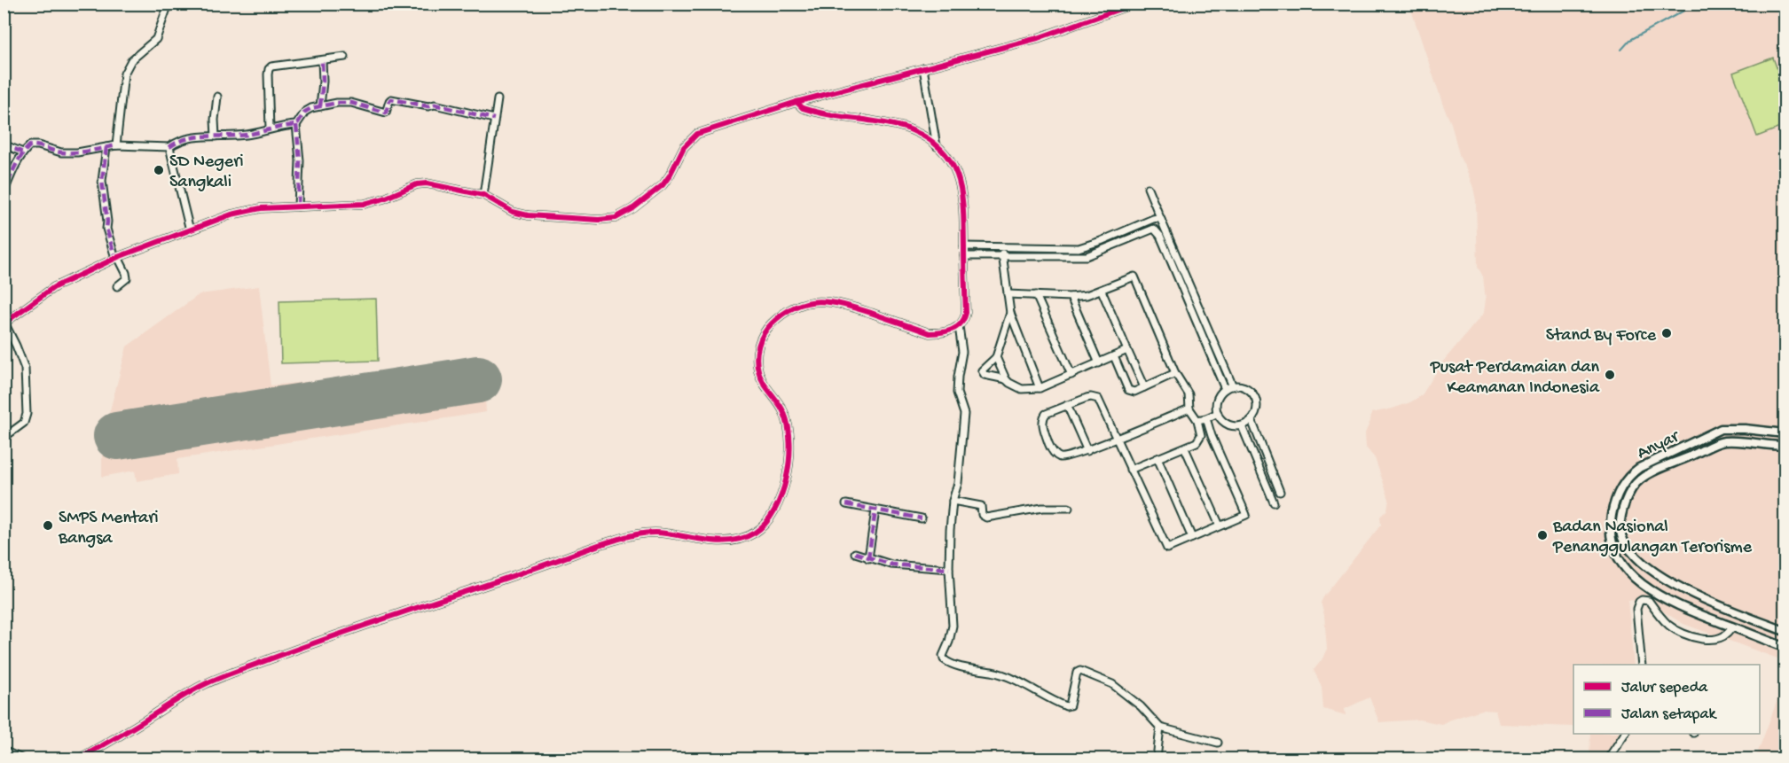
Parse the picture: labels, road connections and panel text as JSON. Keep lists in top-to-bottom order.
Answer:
{
  "streets": {
    "street": ["Anyar"]
  },
  "places": [
    "SD Negeri Sangkali",
    "Stand By Force",
    "Pusat Perdamaian dan Keamanan Indonesia",
    "SMPS Mentari Bangsa",
    "Badan Nasional Penanggulangan Terorisme"
  ],
  "legend": ["Jalur sepeda", "Jalan setapak"]
}
